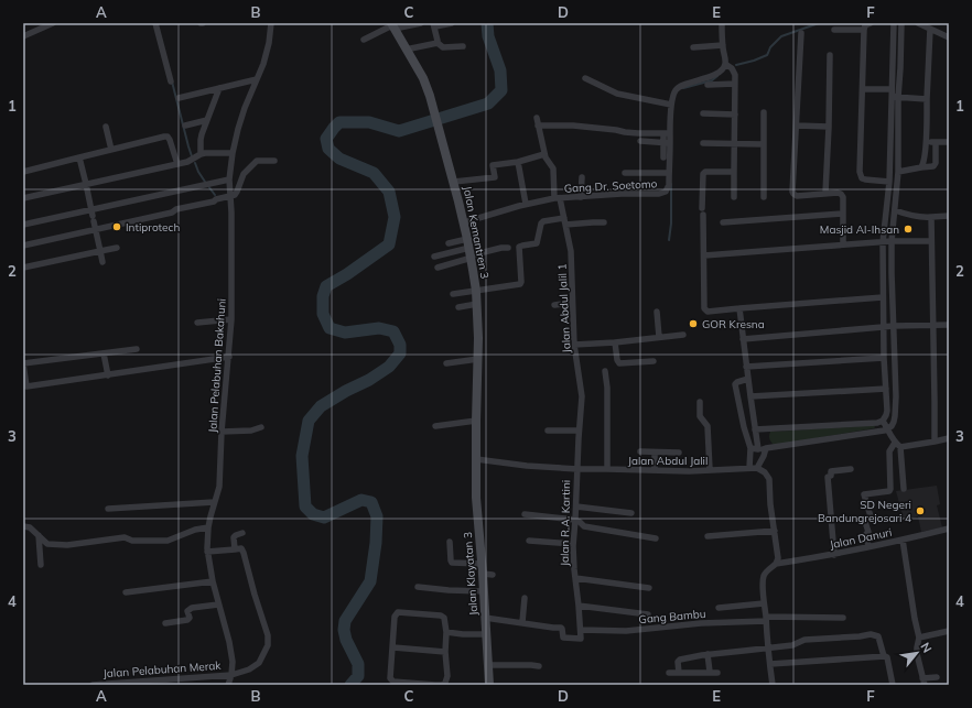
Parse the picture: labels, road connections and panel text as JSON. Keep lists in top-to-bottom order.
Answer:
{
  "streets": {
    "street": [
      "Gang Dr. Soetomo",
      "Jalan Kemantren 3",
      "Jalan Abdul Jalil 1",
      "Jalan Pelabuhan Bakahuni",
      "Jalan Abdul Jalil",
      "Jalan R.A. Kartini",
      "Jalan Danuri",
      "Jalan Klayatan 3",
      "Gang Bambu",
      "Jalan Pelabuhan Merak"
    ]
  },
  "crossings": [
    ["Gang Dr. Soetomo", "Jalan Kemantren 3"],
    ["Gang Dr. Soetomo", "Jalan Abdul Jalil 1"],
    ["Jalan Kemantren 3", "Jalan Abdul Jalil"],
    ["Jalan Kemantren 3", "Jalan Klayatan 3"],
    ["Jalan Abdul Jalil 1", "Jalan Abdul Jalil"],
    ["Jalan Abdul Jalil 1", "Jalan R.A. Kartini"],
    ["Jalan Pelabuhan Bakahuni", "Jalan Pelabuhan Merak"],
    ["Jalan Abdul Jalil", "Jalan R.A. Kartini"],
    ["Jalan Abdul Jalil", "Jalan Klayatan 3"],
    ["Jalan R.A. Kartini", "Gang Bambu"]
  ],
  "places": [
    "Intiprotech",
    "Masjid Al-Ihsan",
    "GOR Kresna",
    "SD Negeri Bandungrejosari 4"
  ],
  "north": "top right",
  "grid": {
    "columns": [
      "A",
      "B",
      "C",
      "D",
      "E",
      "F"
    ],
    "rows": [
      "1",
      "2",
      "3",
      "4"
    ]
  }
}
